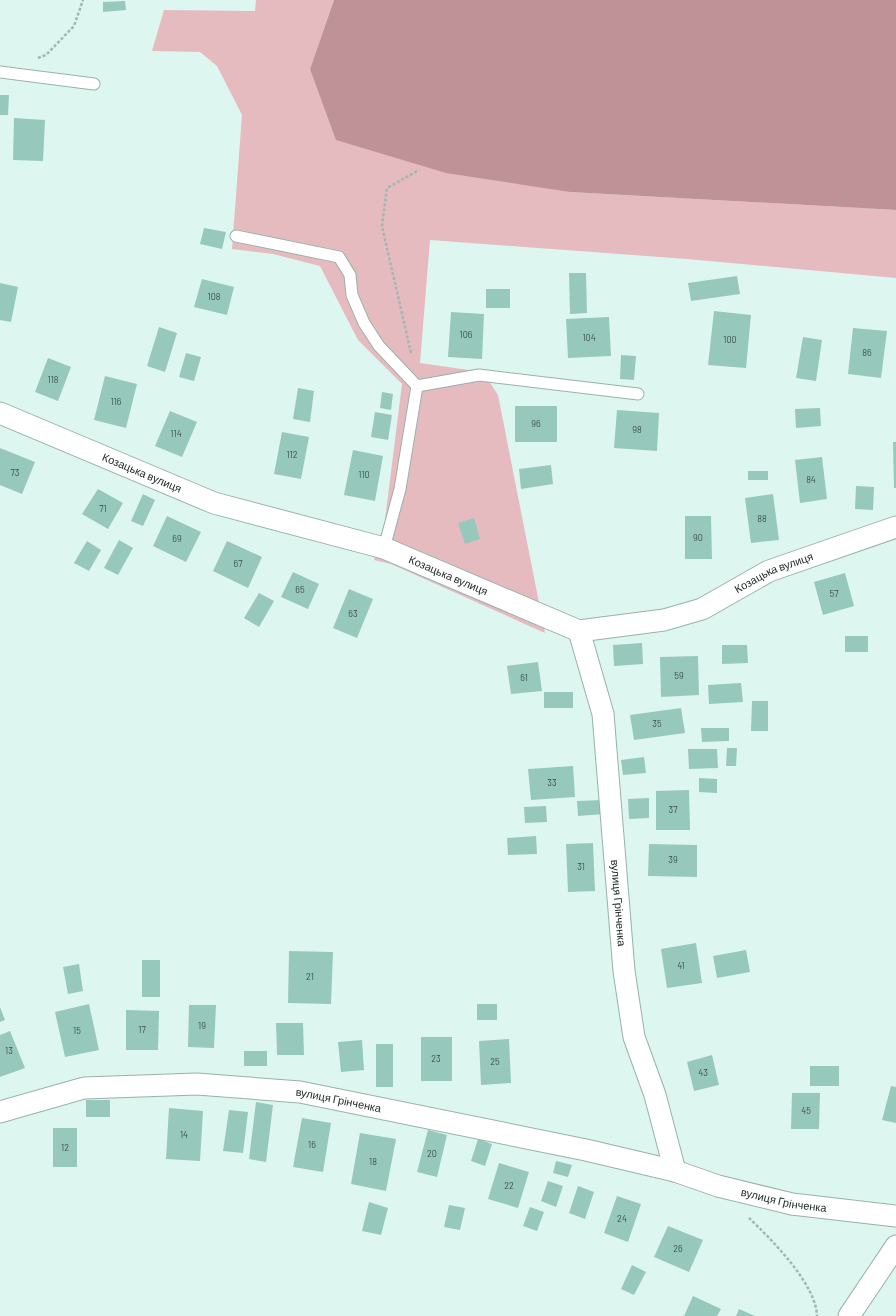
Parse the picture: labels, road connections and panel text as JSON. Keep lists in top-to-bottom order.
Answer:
{
  "streets": {
    "street": ["Козацька вулиця", "вулиця Грінченка"]
  },
  "crossings": [
    ["Козацька вулиця", "вулиця Грінченка"]
  ],
  "house_numbers": [
    "108",
    "106",
    "104",
    "100",
    "86",
    "118",
    "116",
    "96",
    "98",
    "114",
    "112",
    "73",
    "110",
    "84",
    "71",
    "88",
    "90",
    "69",
    "67",
    "65",
    "57",
    "63",
    "59",
    "61",
    "35",
    "33",
    "37",
    "39",
    "31",
    "41",
    "21",
    "19",
    "17",
    "15",
    "13",
    "23",
    "25",
    "43",
    "45",
    "14",
    "16",
    "12",
    "20",
    "18",
    "22",
    "24",
    "26"
  ]
}
